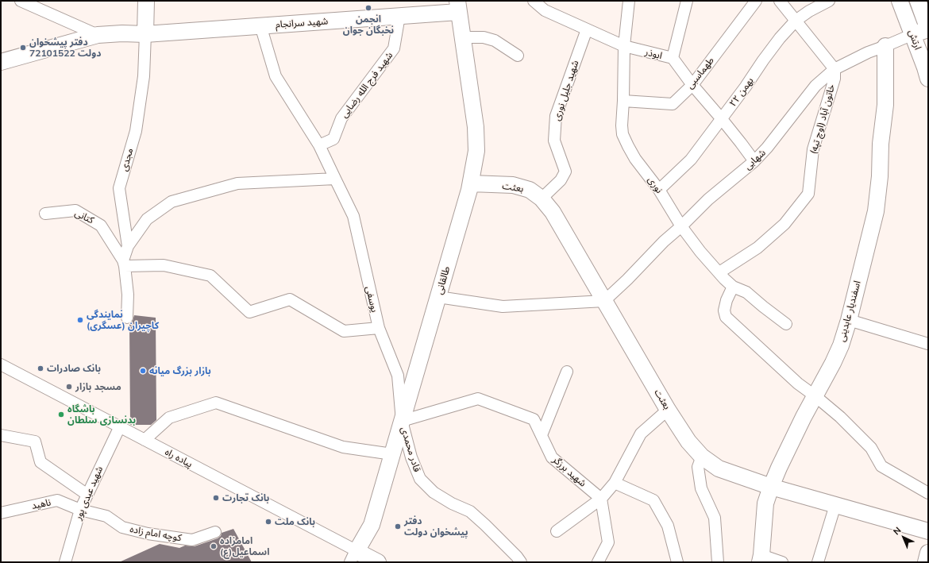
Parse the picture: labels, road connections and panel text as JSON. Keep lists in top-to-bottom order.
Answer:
{
  "streets": {
    "street": [
      "شهید سرانجام",
      "ارتش",
      "ابوذر",
      "طهماسبی",
      "شهید فرج الله رضایی",
      "شهید جلیل نوری",
      "۲۲ بهمن",
      "خاتون آباد (اوچ تپه)",
      "مجدی",
      "شهابی",
      "نوری",
      "بعثت",
      "کتانی",
      "طالقانی",
      "یوسفی",
      "اسفندیار عابدینی",
      "قادر محمدی",
      "پیاده راه",
      "شهید برزگر",
      "شهید عبدی پور",
      "ناهید",
      "کوچه امام زاده"
    ]
  },
  "crossings": [
    ["شهید سرانجام", "شهید فرج الله رضایی"],
    ["شهید سرانجام", "مجدی"],
    ["شهید سرانجام", "طالقانی"],
    ["شهید سرانجام", "یوسفی"],
    ["ارتش", "شهابی"],
    ["ابوذر", "طهماسبی"],
    ["ابوذر", "شهید جلیل نوری"],
    ["ابوذر", "۲۲ بهمن"],
    ["ابوذر", "شهابی"],
    ["ابوذر", "نوری"],
    ["طهماسبی", "نوری"],
    ["شهید فرج الله رضایی", "یوسفی"],
    ["شهید جلیل نوری", "بعثت"],
    ["۲۲ بهمن", "نوری"],
    ["خاتون آباد (اوچ تپه)", "شهابی"],
    ["خاتون آباد (اوچ تپه)", "نوری"],
    ["مجدی", "کتانی"],
    ["شهابی", "نوری"],
    ["شهابی", "بعثت"],
    ["شهابی", "اسفندیار عابدینی"],
    ["بعثت", "طالقانی"],
    ["بعثت", "اسفندیار عابدینی"],
    ["طالقانی", "یوسفی"],
    ["طالقانی", "قادر محمدی"],
    ["طالقانی", "پیاده راه"],
    ["طالقانی", "شهید برزگر"],
    ["یوسفی", "قادر محمدی"],
    ["یوسفی", "شهید برزگر"],
    ["قادر محمدی", "شهید برزگر"],
    ["پیاده راه", "شهید عبدی پور"],
    ["شهید عبدی پور", "ناهید"],
    ["شهید عبدی پور", "کوچه امام زاده"],
    ["ناهید", "کوچه امام زاده"]
  ],
  "places": [
    "انجمن نخبگان جوان",
    "دفتر پیشخوان دولت 72101522",
    "نمایندگی کاچیران (عسگری)",
    "بانک صادرات",
    "بازار بزرگ میانه",
    "مسجد بازار",
    "باشگاه بدنسازی سلطان",
    "بانک تجارت",
    "بانک ملت",
    "دفتر پیشخوان دولت",
    "امامزاده اسماعیل(ع)"
  ],
  "north": "top left"
}
